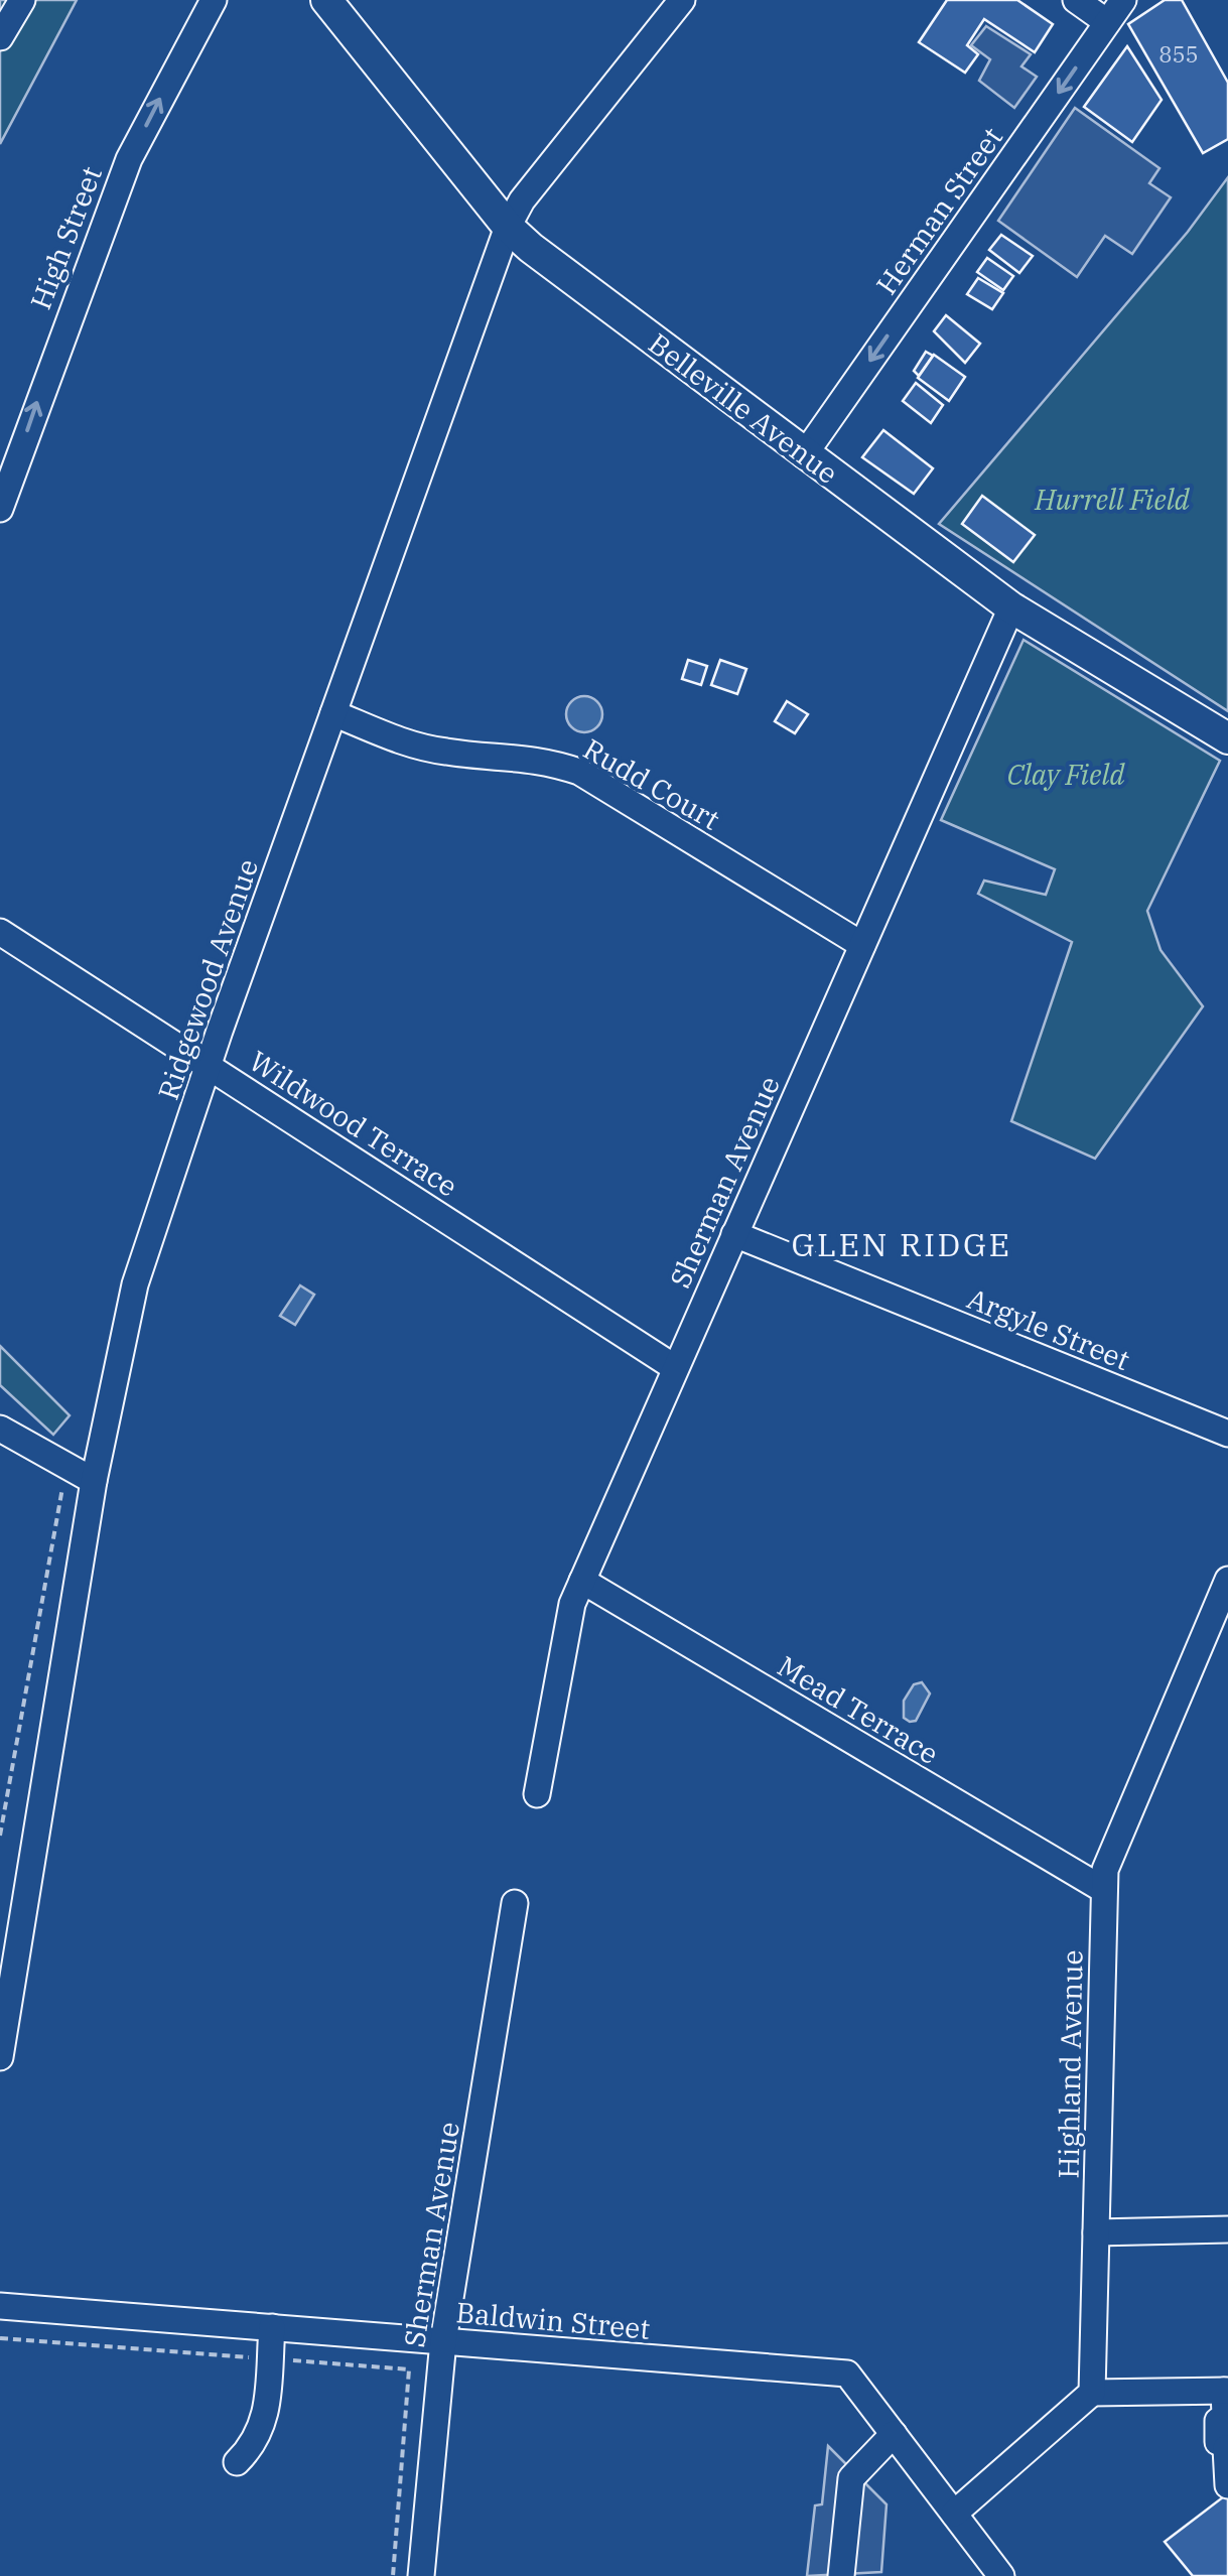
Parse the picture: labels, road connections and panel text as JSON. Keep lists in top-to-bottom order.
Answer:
{
  "streets": {
    "main road": ["Belleville Avenue"],
    "street": [
      "Herman Street",
      "High Street",
      "Rudd Court",
      "Ridgewood Avenue",
      "Wildwood Terrace",
      "Sherman Avenue",
      "Argyle Street",
      "Mead Terrace",
      "Highland Avenue",
      "Baldwin Street"
    ]
  },
  "crossings": [
    ["Herman Street", "Belleville Avenue"],
    ["Belleville Avenue", "Ridgewood Avenue"],
    ["Belleville Avenue", "Sherman Avenue"],
    ["Rudd Court", "Ridgewood Avenue"],
    ["Rudd Court", "Sherman Avenue"],
    ["Ridgewood Avenue", "Wildwood Terrace"],
    ["Wildwood Terrace", "Sherman Avenue"],
    ["Sherman Avenue", "Argyle Street"],
    ["Sherman Avenue", "Mead Terrace"],
    ["Sherman Avenue", "Baldwin Street"],
    ["Mead Terrace", "Highland Avenue"]
  ],
  "one_way": ["Herman Street", "High Street"],
  "districts": ["GLEN RIDGE"],
  "parks": ["Hurrell Field", "Clay Field"],
  "house_numbers": ["855"]
}
